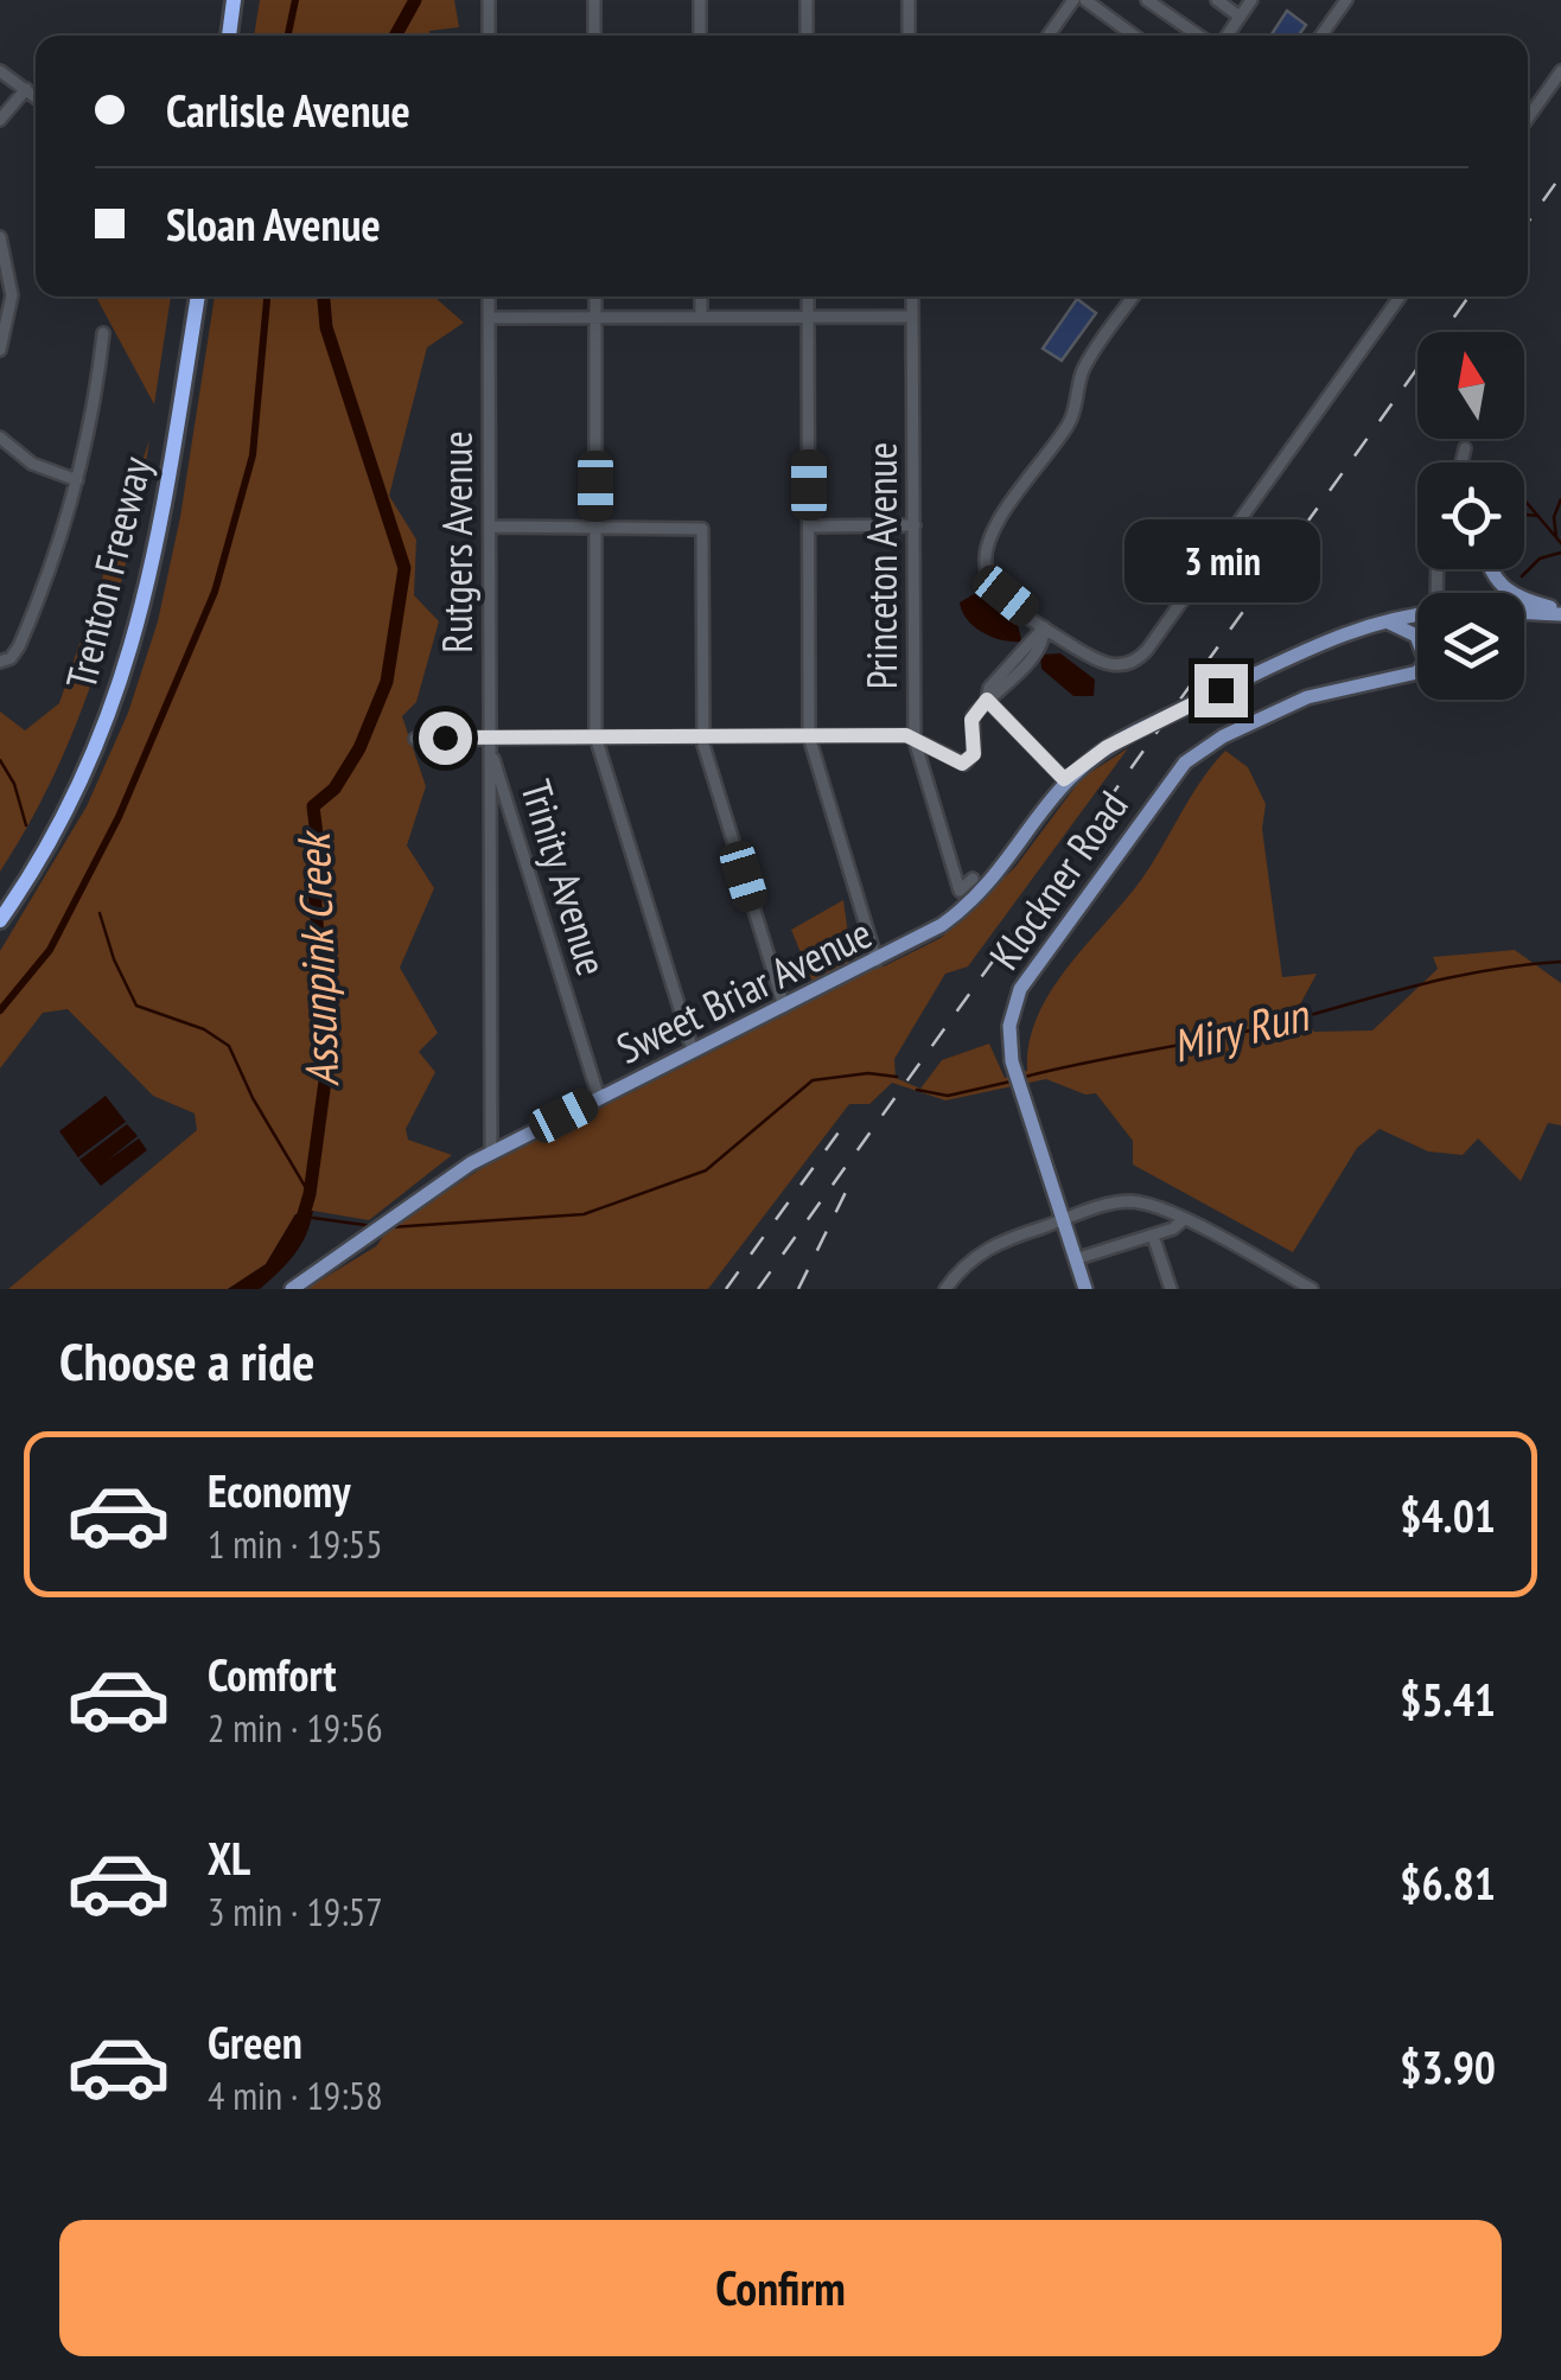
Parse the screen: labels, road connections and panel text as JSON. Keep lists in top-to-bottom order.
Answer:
{
  "streets": {
    "highway": ["Trenton Freeway"],
    "main road": ["Klockner Road", "Sweet Briar Avenue"],
    "street": ["Rutgers Avenue", "Princeton Avenue", "Trinity Avenue"]
  },
  "crossings": [
    ["Rutgers Avenue", "Trinity Avenue"],
    ["Rutgers Avenue", "Sweet Briar Avenue"],
    ["Trinity Avenue", "Sweet Briar Avenue"]
  ],
  "water": ["Assunpink Creek", "Miry Run"],
  "north": "top",
  "page": {
    "banner": ["Carlisle Avenue", "Sloan Avenue"],
    "bubble": "3 min",
    "heading": "Choose a ride",
    "list": [
      {
        "name": "Economy",
        "note": "1 min · 19:55",
        "value": "$4.01"
      },
      {
        "name": "Comfort",
        "note": "2 min · 19:56",
        "value": "$5.41"
      },
      {
        "name": "XL",
        "note": "3 min · 19:57",
        "value": "$6.81"
      },
      {
        "name": "Green",
        "note": "4 min · 19:58",
        "value": "$3.90"
      }
    ],
    "buttons": "Confirm"
  }
}
